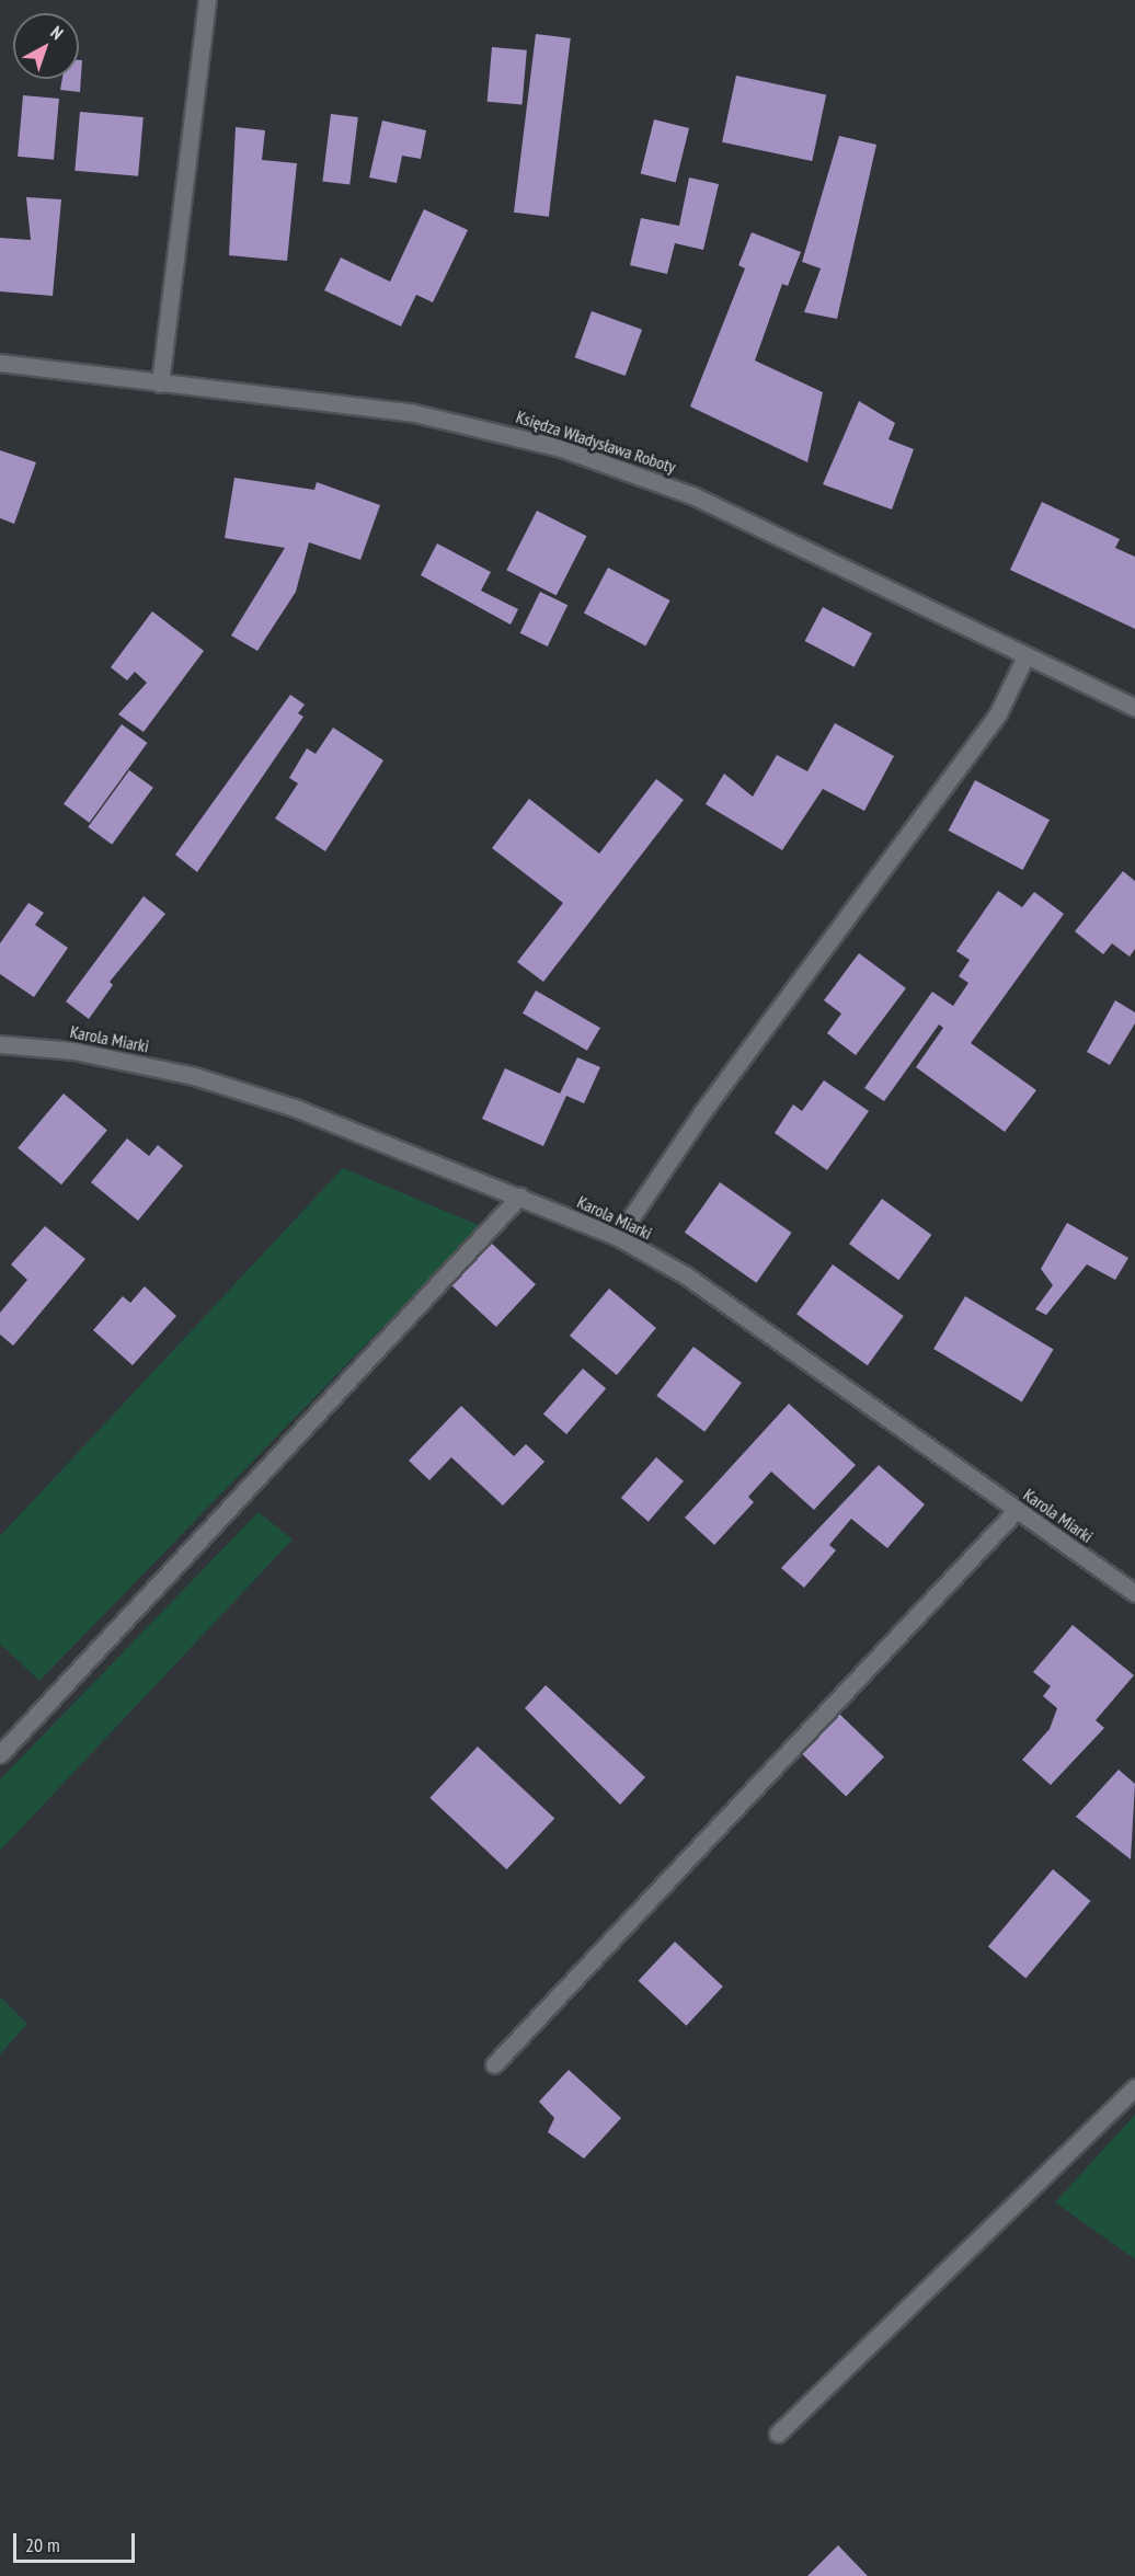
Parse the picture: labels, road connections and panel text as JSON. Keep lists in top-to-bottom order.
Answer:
{
  "streets": {
    "street": ["Księdza Władysława Roboty", "Karola Miarki"]
  },
  "scale_bar": "20 m",
  "north": "top right"
}
